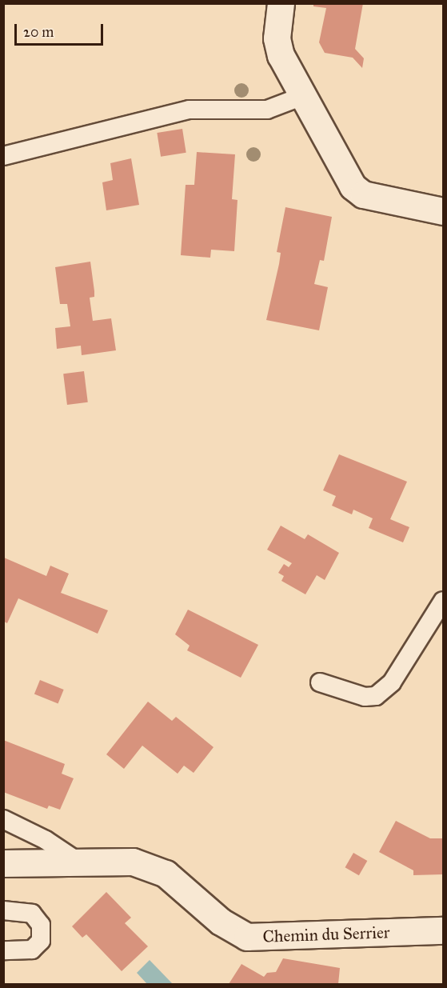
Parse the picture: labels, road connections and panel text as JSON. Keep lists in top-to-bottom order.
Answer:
{
  "streets": {
    "street": ["Chemin du Serrier"]
  },
  "scale_bar": "20 m"
}
